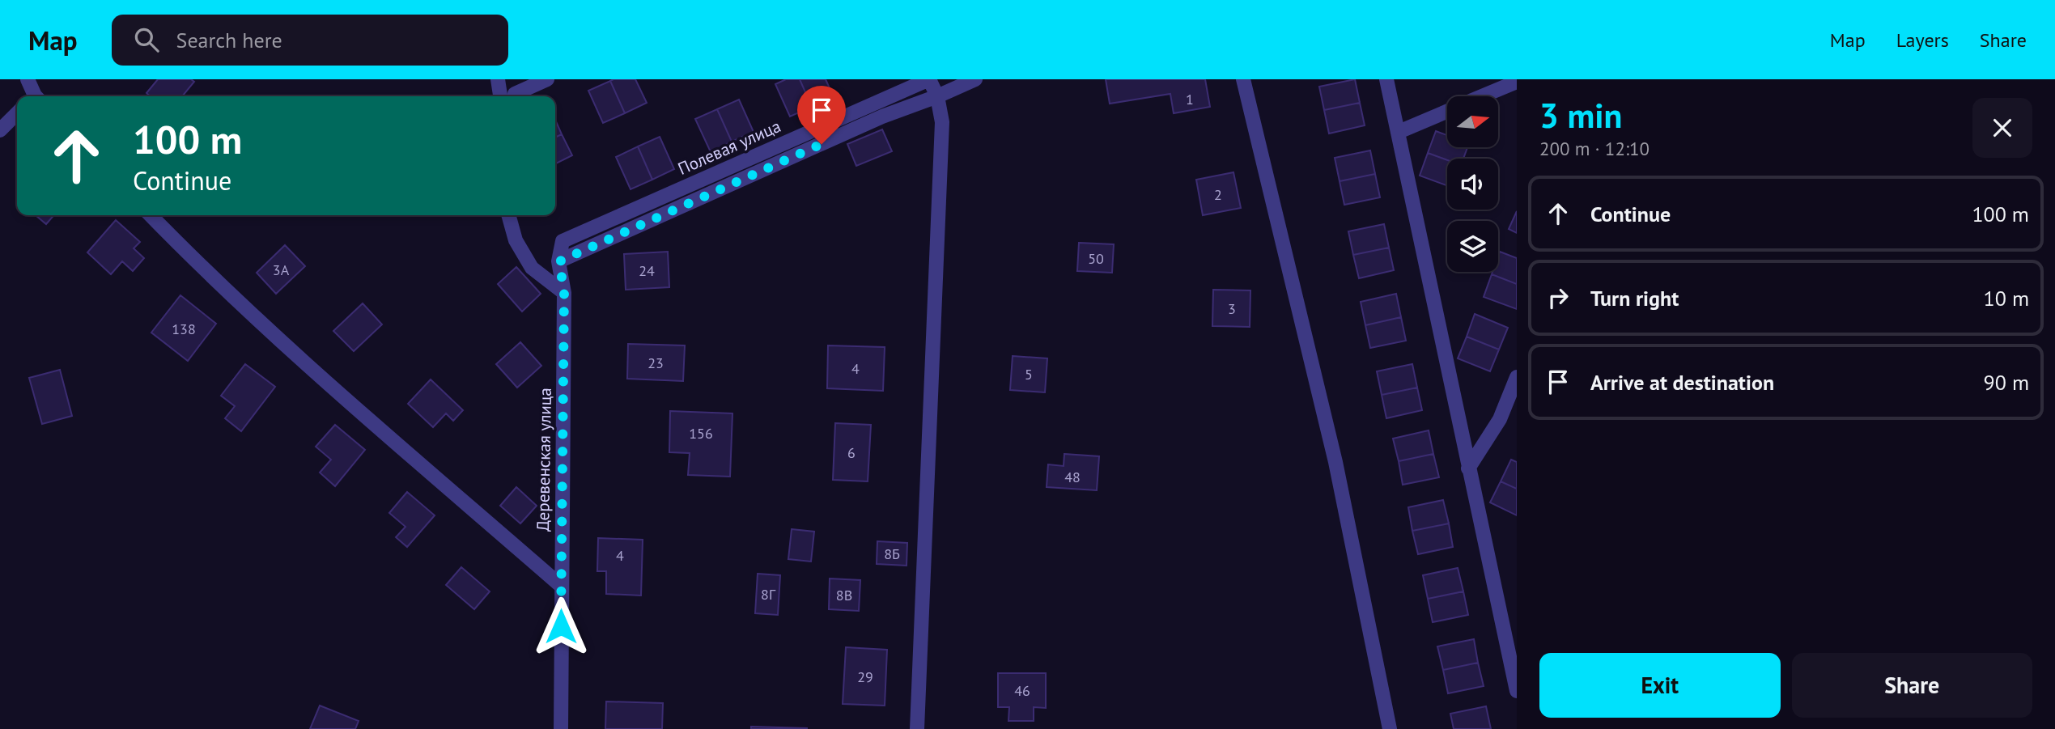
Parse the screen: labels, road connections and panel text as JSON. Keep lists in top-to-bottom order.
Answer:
{
  "streets": {
    "street": ["Полевая улица", "Деревенская улица"]
  },
  "crossings": [
    ["Полевая улица", "Деревенская улица"]
  ],
  "house_numbers": [
    "1",
    "2",
    "50",
    "3А",
    "24",
    "3",
    "138",
    "23",
    "4",
    "5",
    "156",
    "6",
    "48",
    "8Б",
    "4",
    "8Г",
    "8В",
    "29",
    "46"
  ],
  "north": "right",
  "page": {
    "header": "Map",
    "search": "Search here",
    "nav": ["Map", "Layers", "Share"],
    "heading": ["3 min", "200 m · 12:10"],
    "turn": ["100 m", "Continue"],
    "list": [
      {
        "name": "Continue",
        "value": "100 m"
      },
      {
        "name": "Turn right",
        "value": "10 m"
      },
      {
        "name": "Arrive at destination",
        "value": "90 m"
      }
    ],
    "buttons": ["Exit", "Share"]
  }
}
